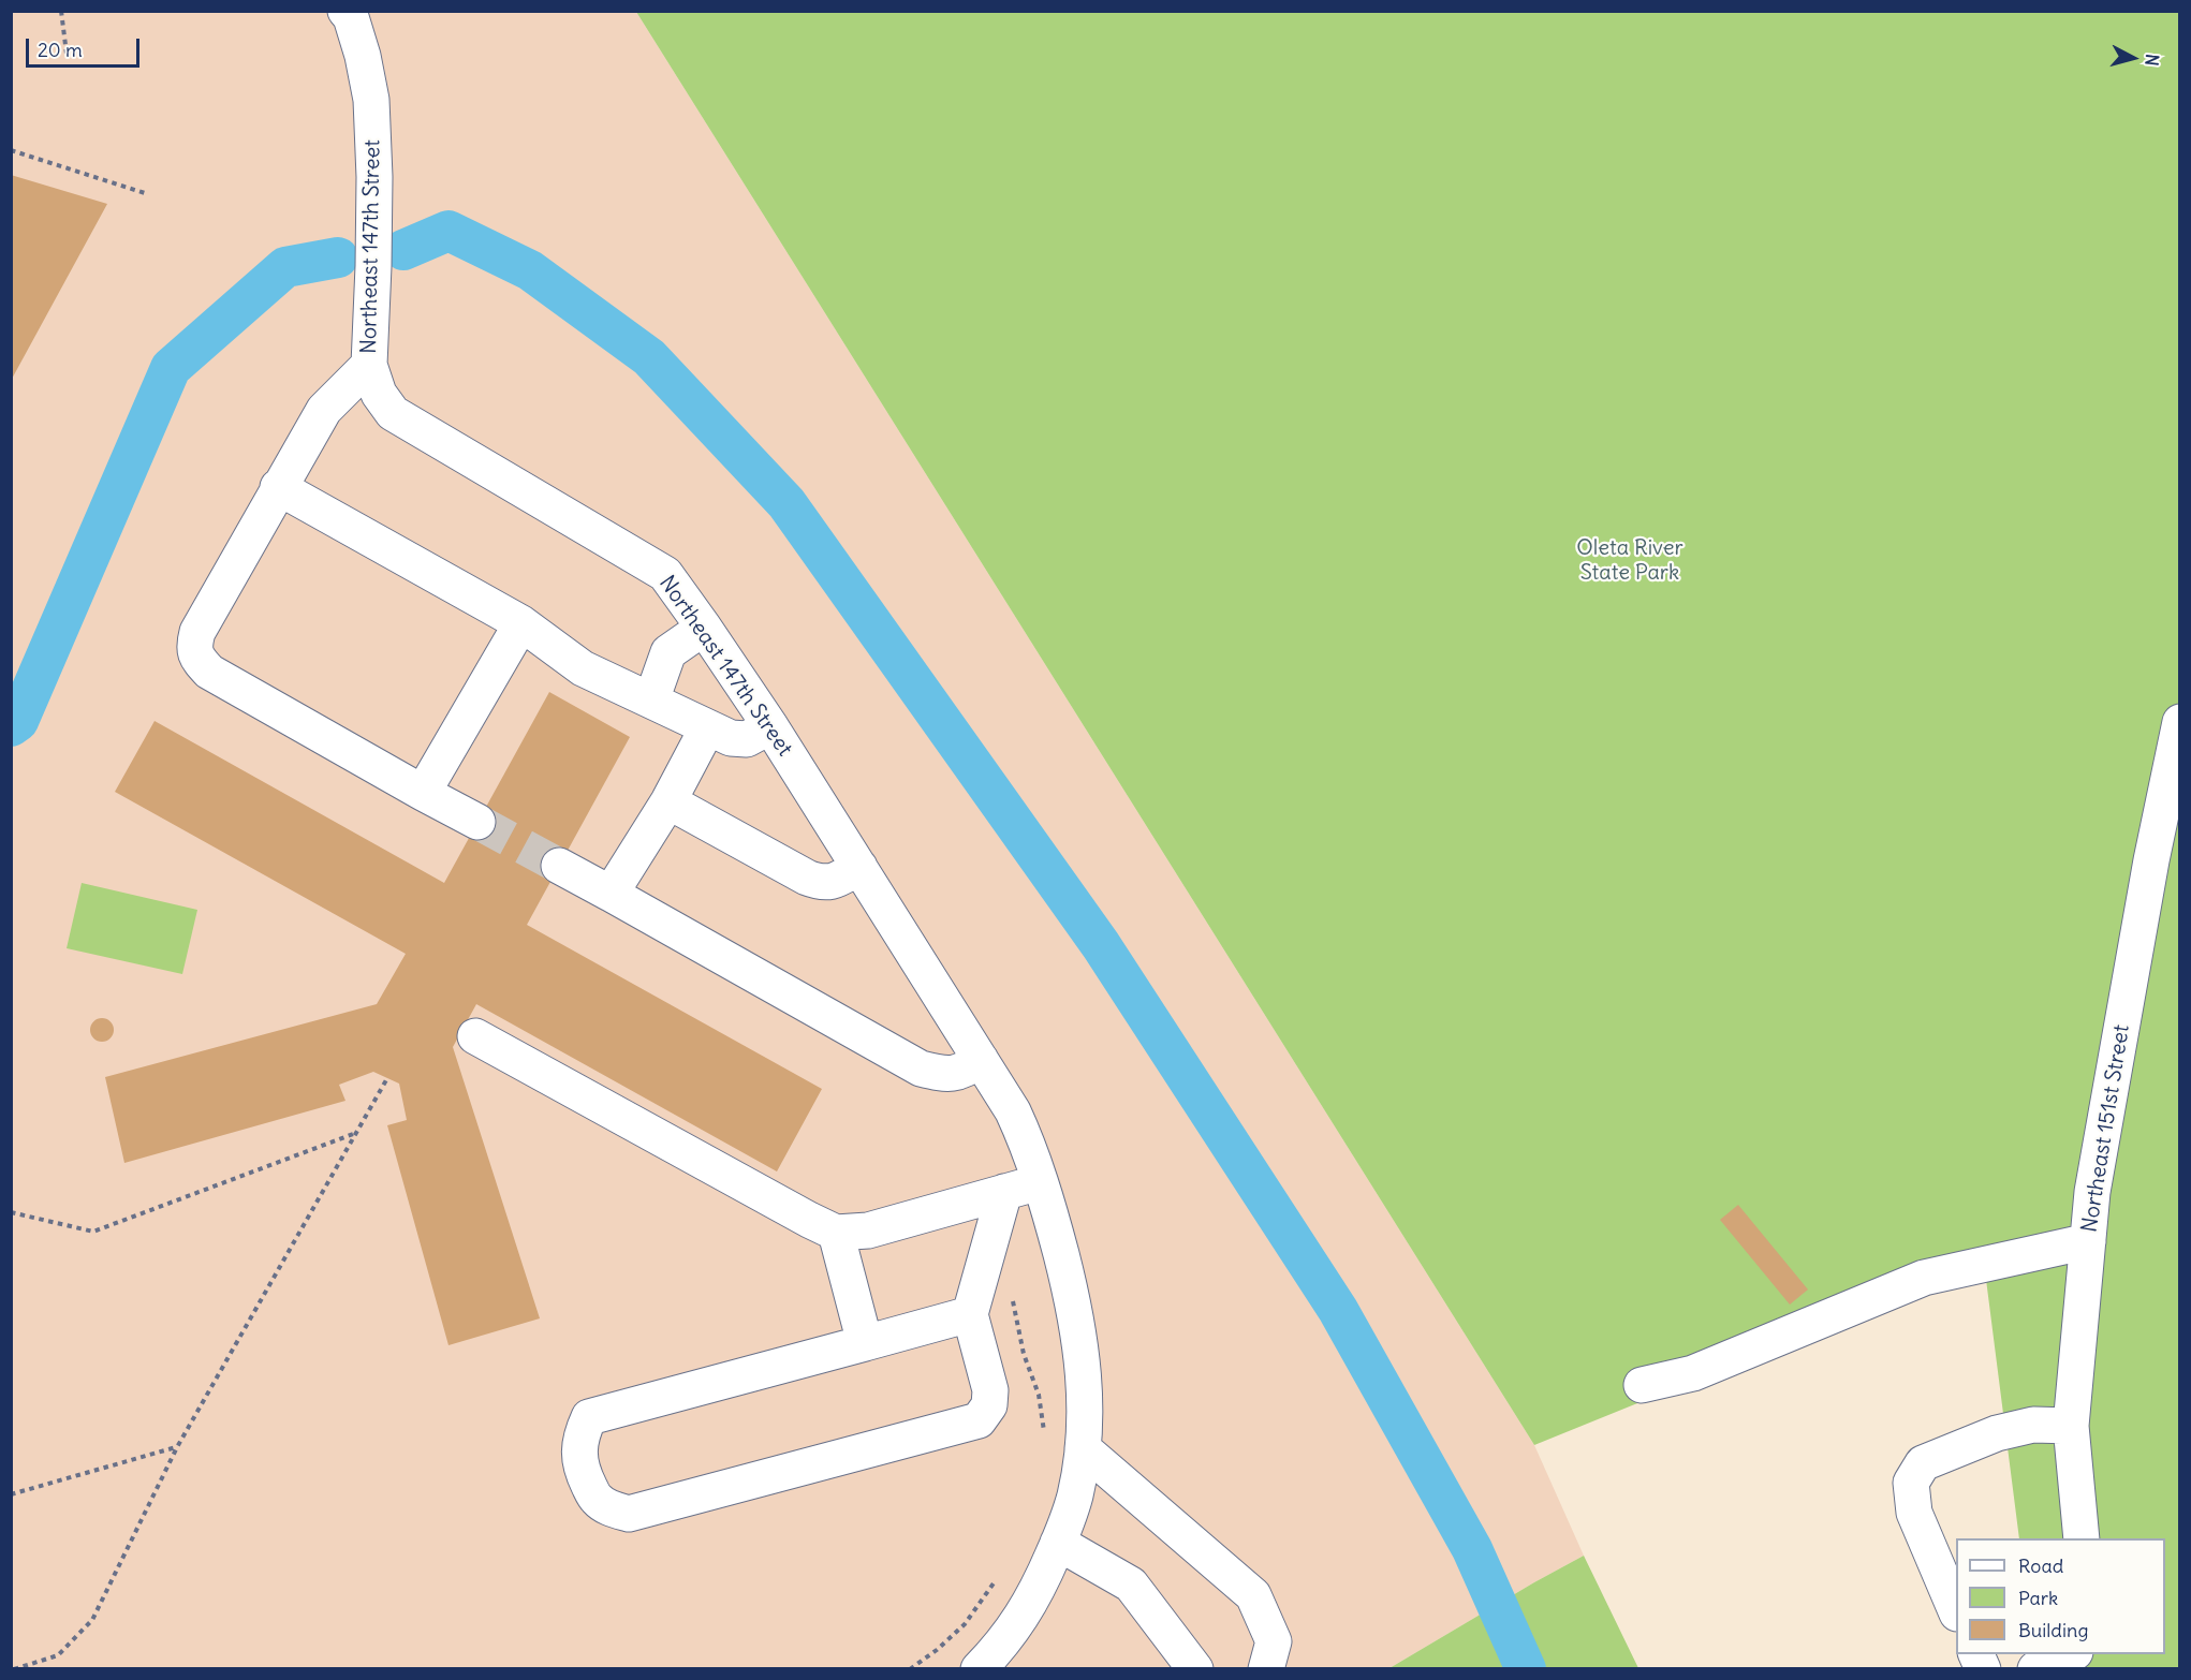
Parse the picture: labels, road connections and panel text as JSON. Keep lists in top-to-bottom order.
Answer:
{
  "streets": {
    "street": ["Northeast 147th Street", "Northeast 151st Street"]
  },
  "parks": ["Oleta River State Park"],
  "legend": ["Road", "Park", "Building"],
  "scale_bar": "20 m",
  "north": "right"
}
